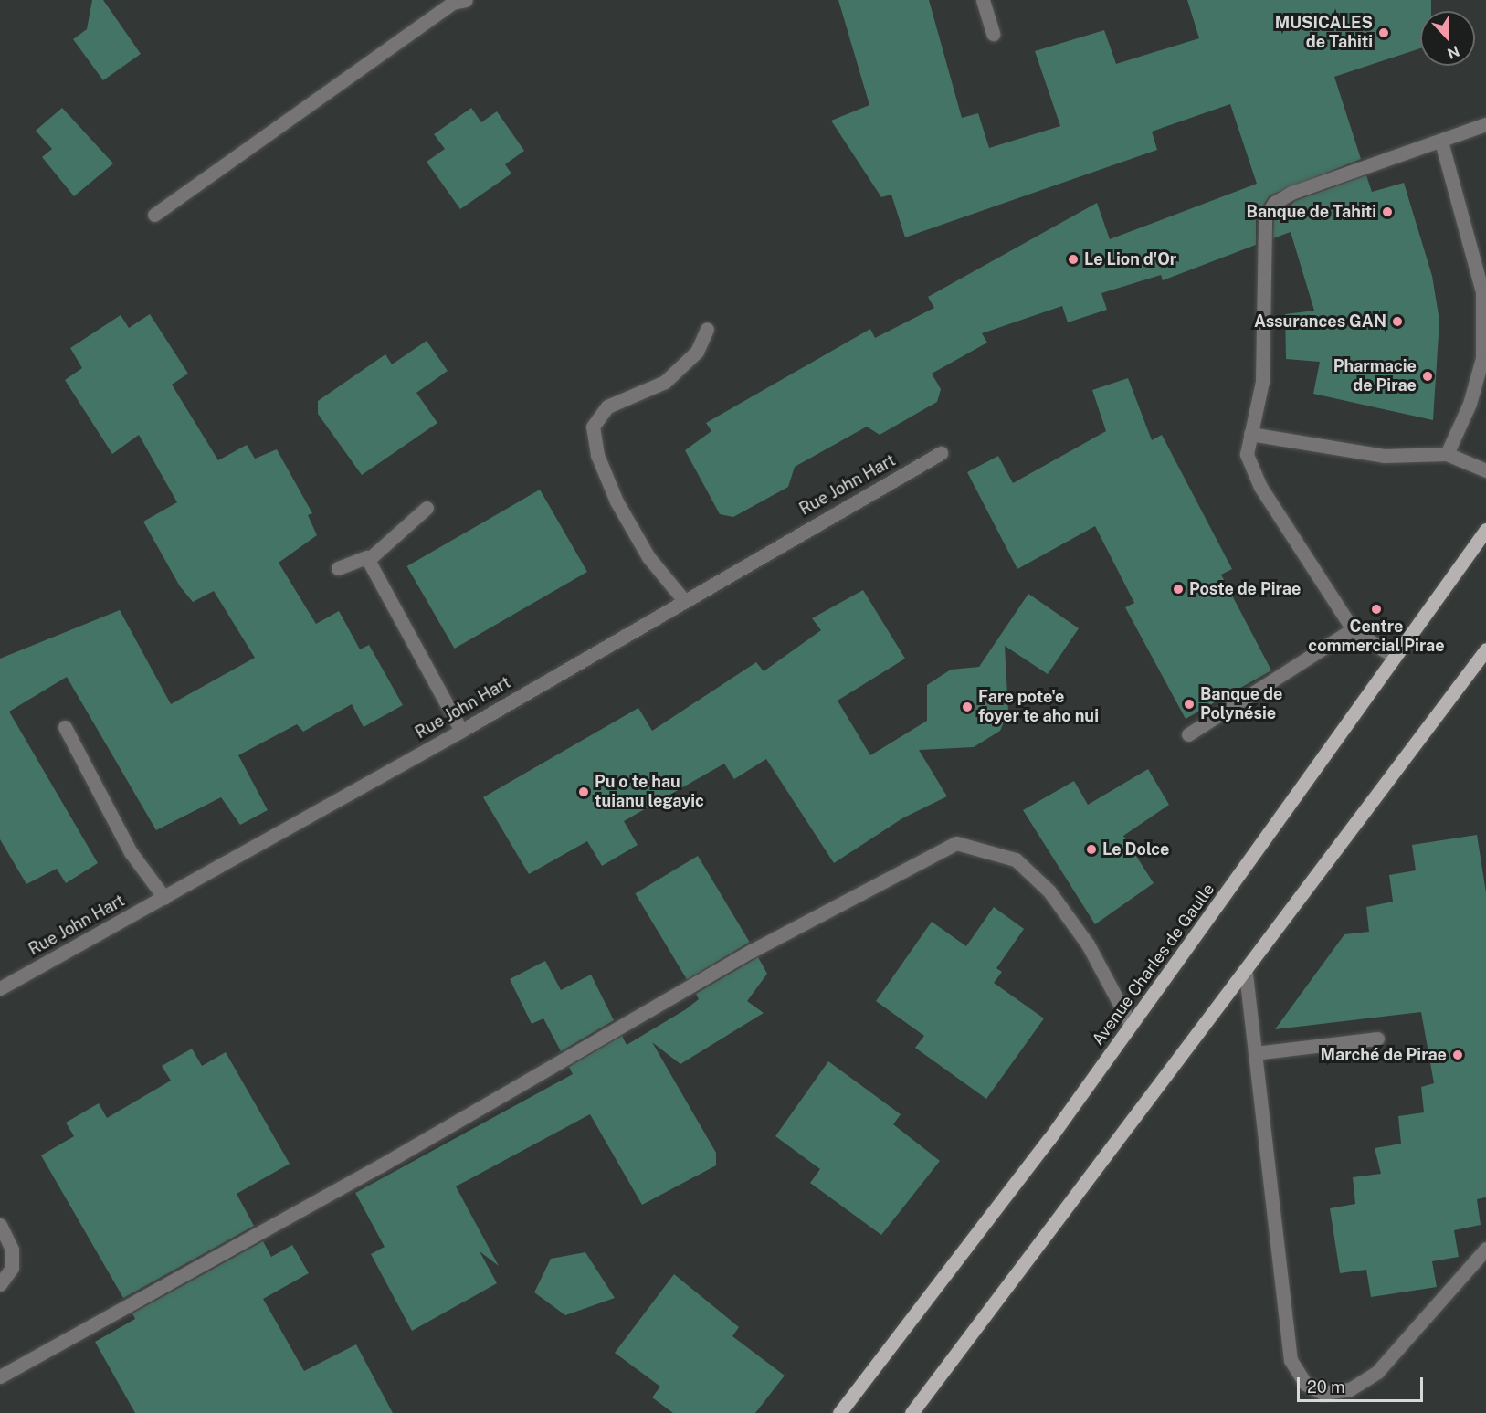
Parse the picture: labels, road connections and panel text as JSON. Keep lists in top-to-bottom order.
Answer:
{
  "streets": {
    "main road": ["Avenue Charles de Gaulle"],
    "street": ["Rue John Hart"]
  },
  "places": [
    "MUSICALES de Tahiti",
    "Banque de Tahiti",
    "Le Lion d'Or",
    "Assurances GAN",
    "Pharmacie de Pirae",
    "Poste de Pirae",
    "Centre commercial Pirae",
    "Banque de Polynésie",
    "Fare pote'e foyer te aho nui",
    "Pu o te hau tuianu legayic",
    "Le Dolce",
    "Marché de Pirae"
  ],
  "scale_bar": "20 m",
  "north": "bottom"
}
